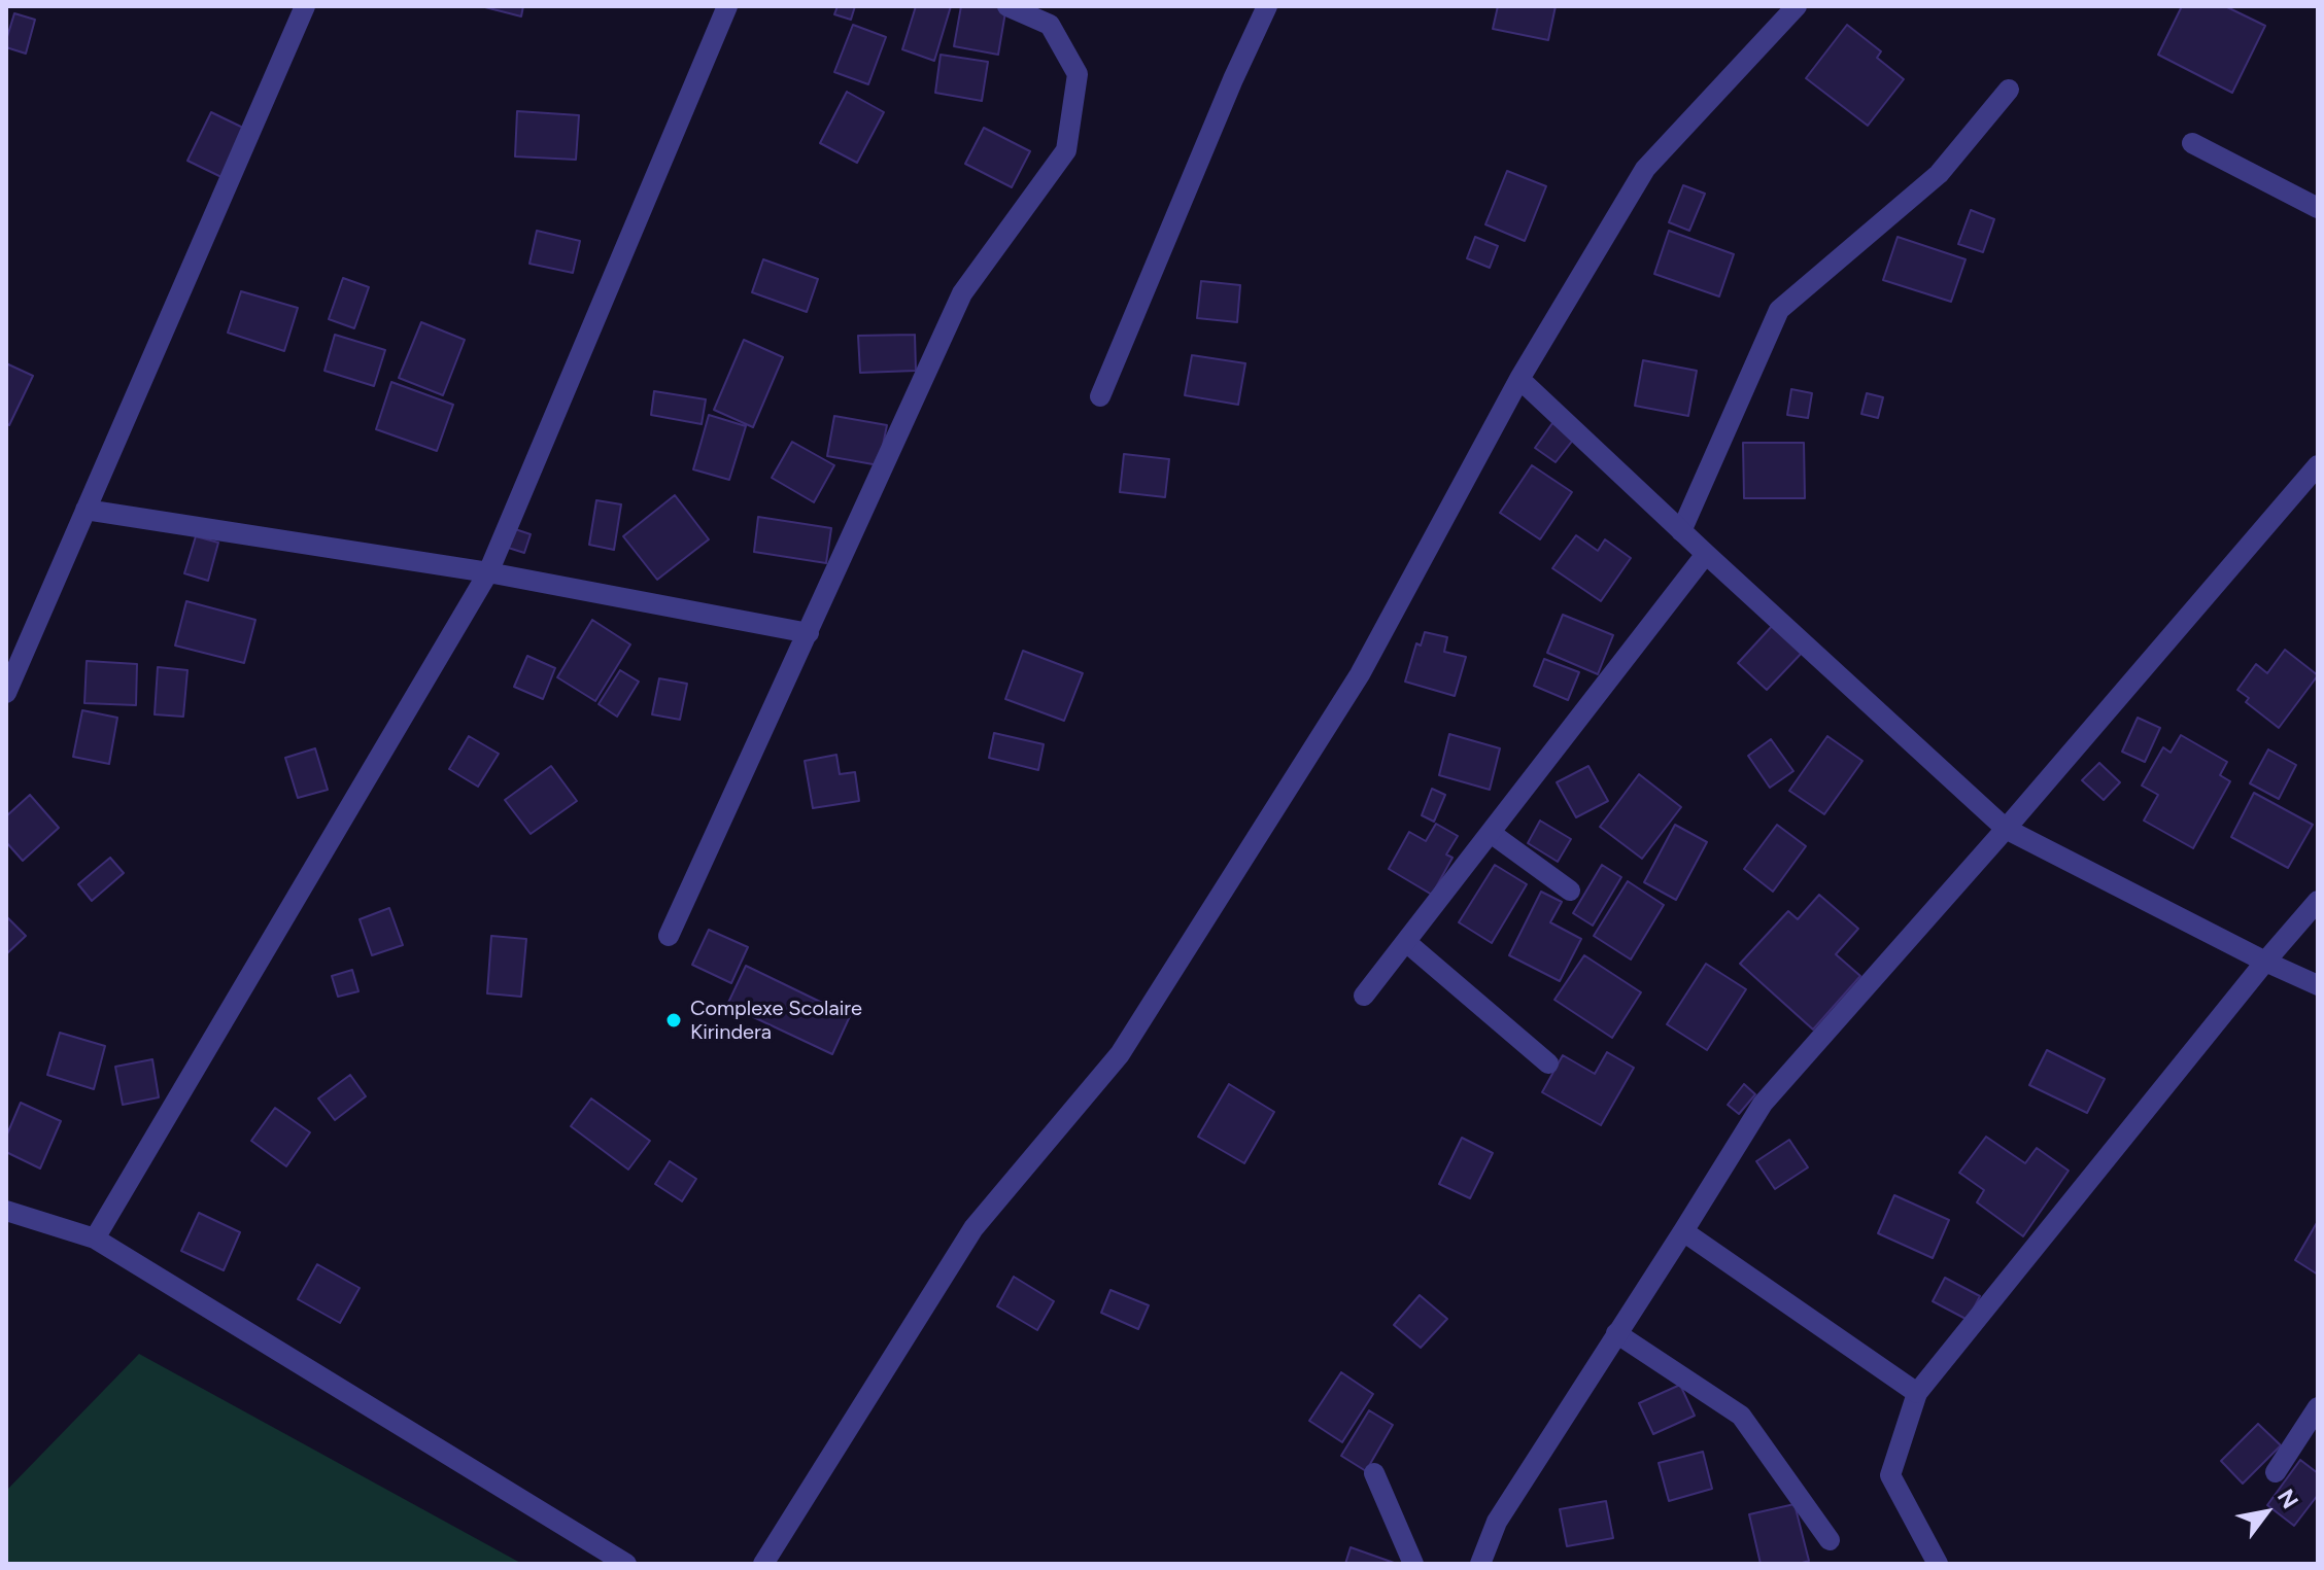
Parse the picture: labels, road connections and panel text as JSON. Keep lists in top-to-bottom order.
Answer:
{
  "places": ["Complexe Scolaire Kirindera"],
  "north": "top right"
}
